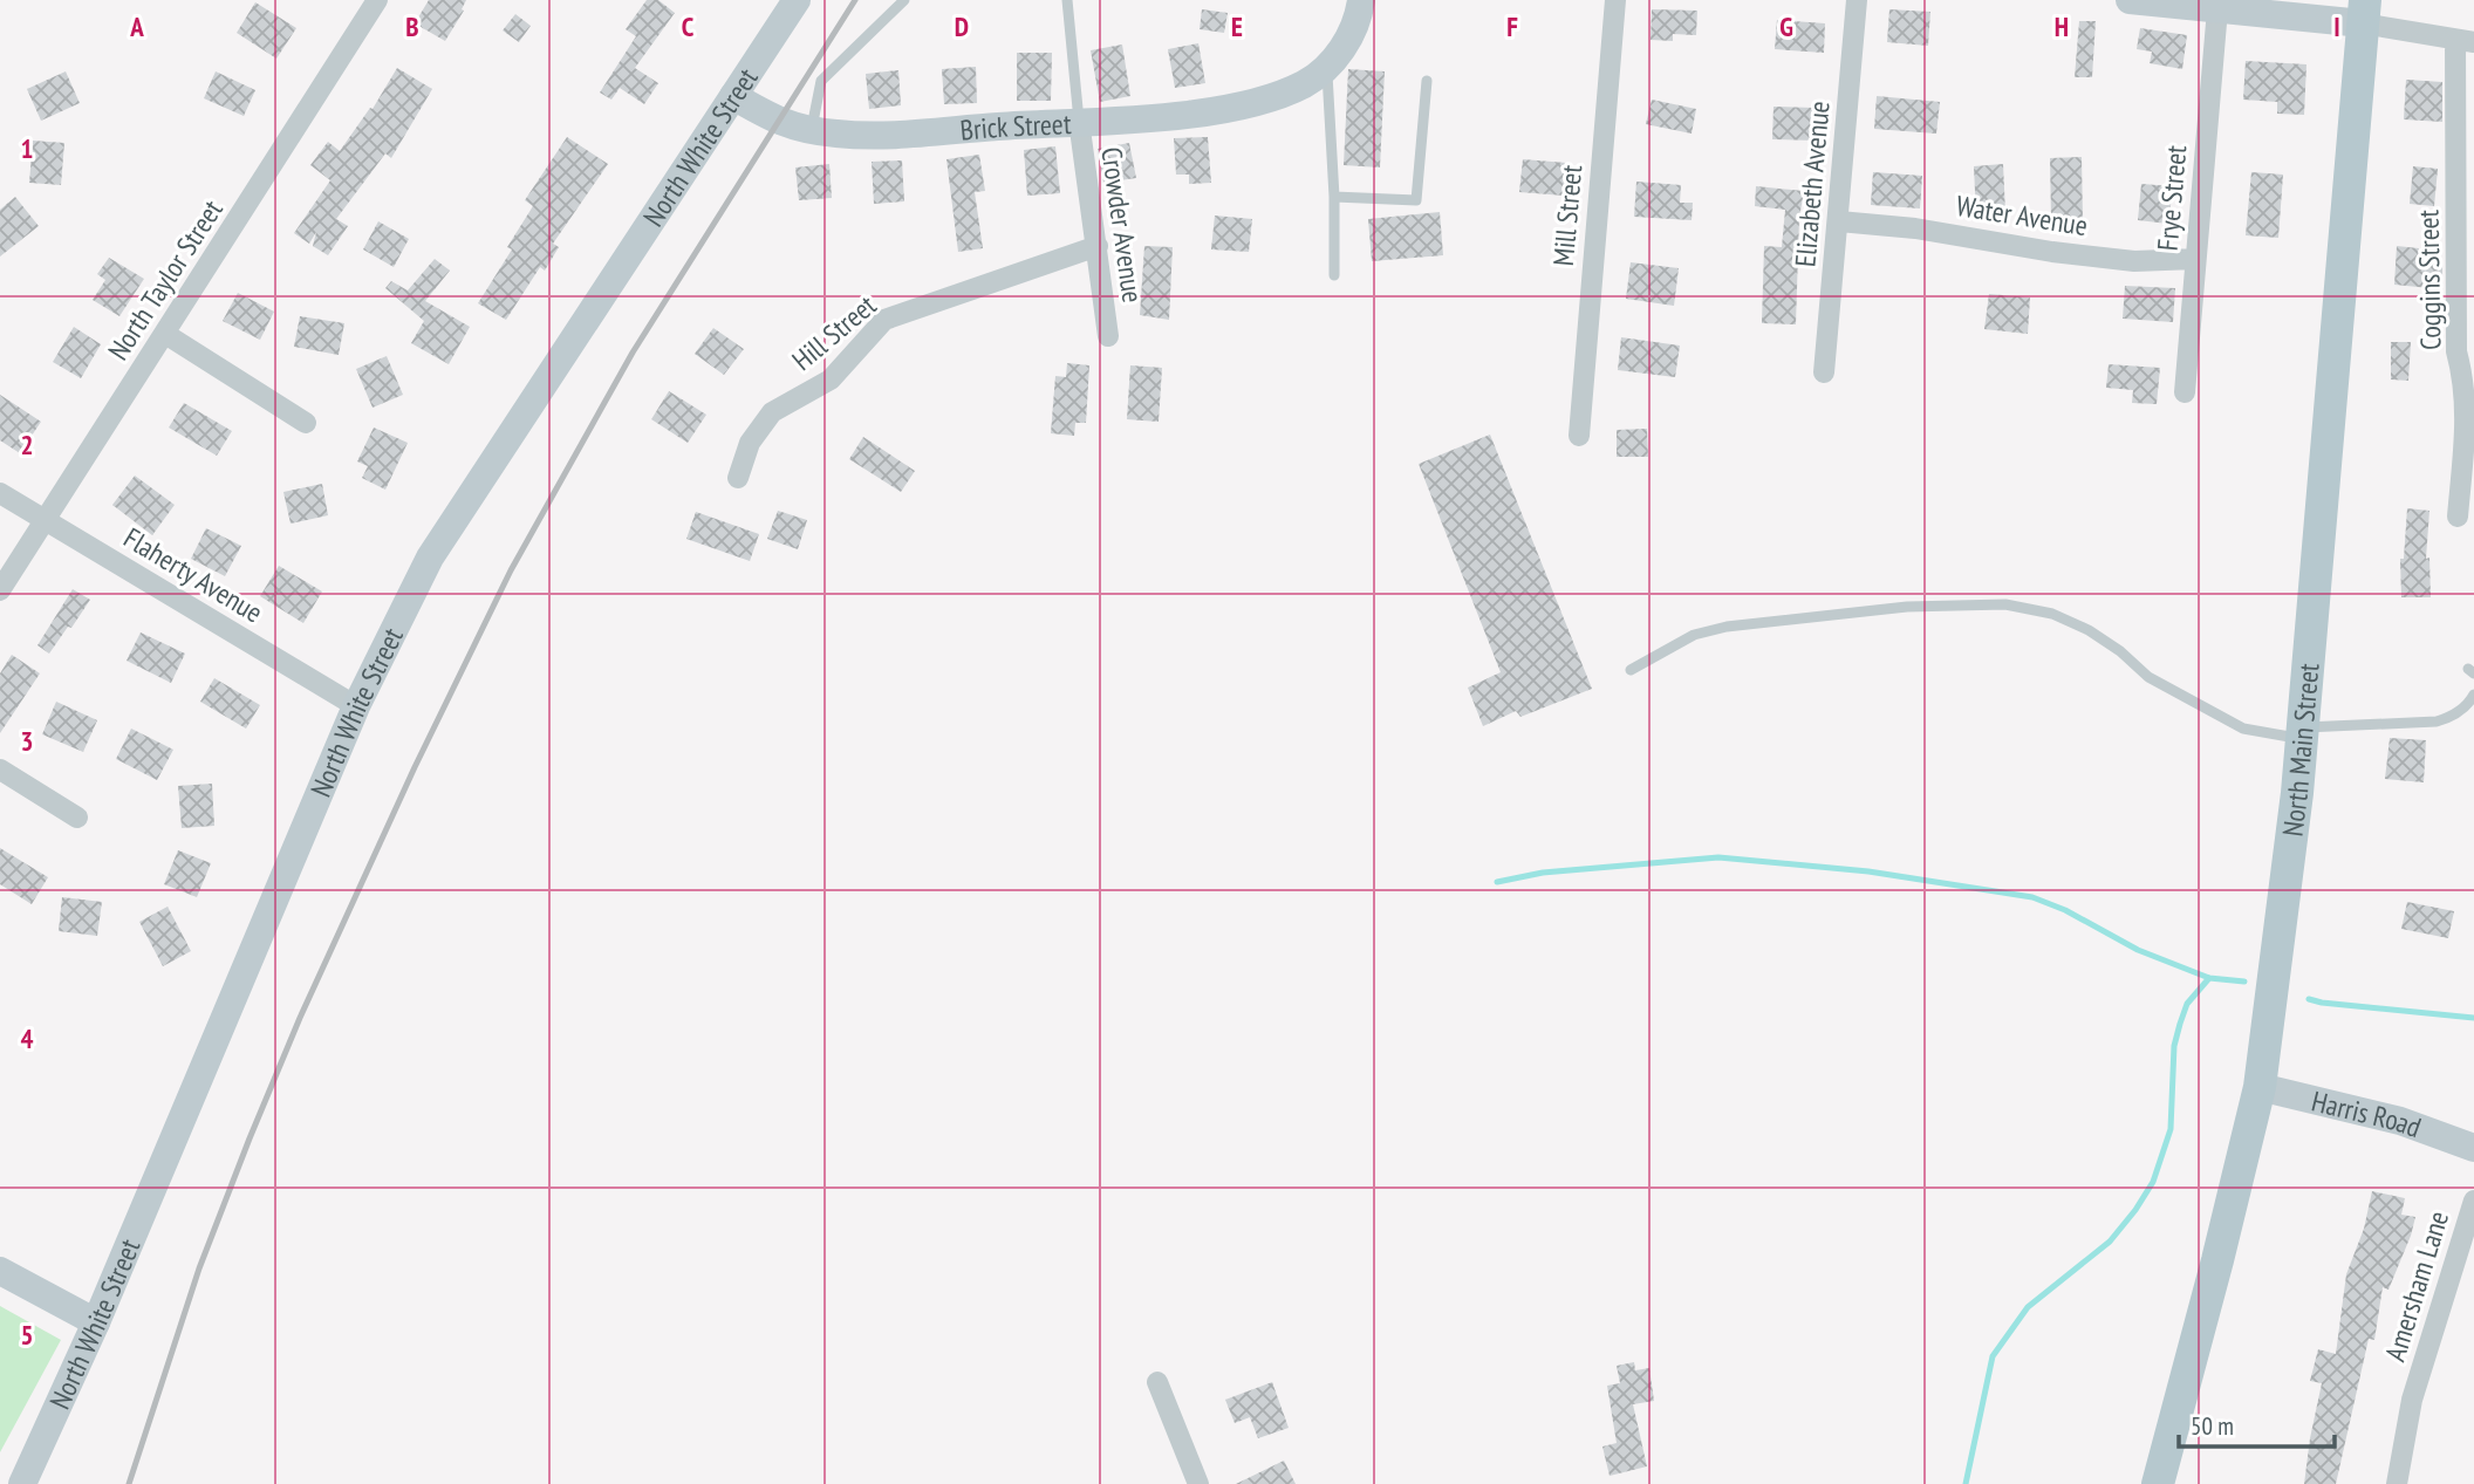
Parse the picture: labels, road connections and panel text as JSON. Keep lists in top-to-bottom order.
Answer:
{
  "streets": {
    "main road": [
      "Brick Street",
      "North White Street",
      "North Main Street",
      "Harris Road"
    ],
    "street": [
      "Elizabeth Avenue",
      "Frye Street",
      "Mill Street",
      "Water Avenue",
      "Crowder Avenue",
      "North Taylor Street",
      "Coggins Street",
      "Hill Street",
      "Flaherty Avenue",
      "Amersham Lane"
    ]
  },
  "crossings": [
    ["Brick Street", "North White Street"],
    ["Brick Street", "Crowder Avenue"],
    ["North White Street", "Flaherty Avenue"],
    ["Elizabeth Avenue", "Water Avenue"],
    ["Frye Street", "Water Avenue"],
    ["Crowder Avenue", "Hill Street"],
    ["North Taylor Street", "Flaherty Avenue"],
    ["North Main Street", "Harris Road"]
  ],
  "scale_bar": "50 m",
  "grid": {
    "columns": [
      "A",
      "B",
      "C",
      "D",
      "E",
      "F",
      "G",
      "H",
      "I"
    ],
    "rows": [
      "1",
      "2",
      "3",
      "4",
      "5"
    ]
  }
}
